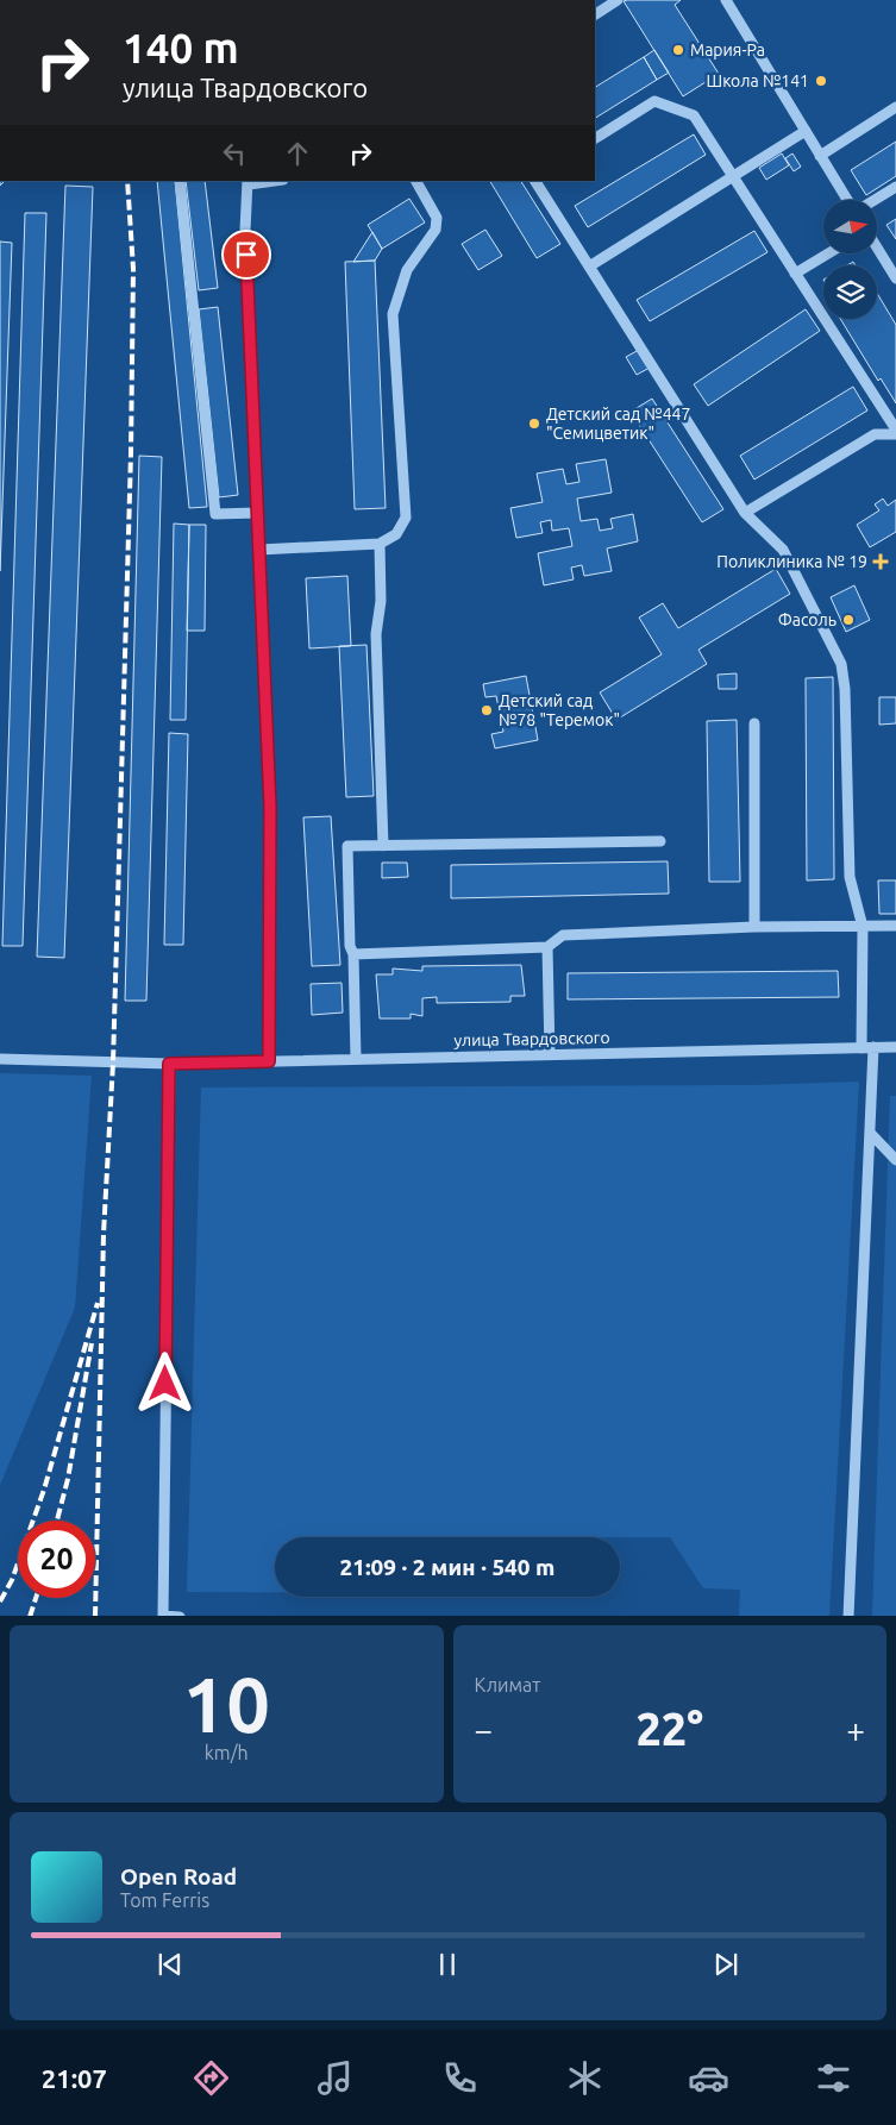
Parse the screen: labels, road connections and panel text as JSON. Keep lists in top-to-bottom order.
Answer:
{
  "streets": {
    "street": ["улица Твардовского"]
  },
  "places": {
    "other": [
      "Мария-Ра",
      "Школа №141",
      "Детский сад №447 \"Семицветик\"",
      "Фасоль",
      "Детский сад №78 \"Теремок\""
    ],
    "health": ["Поликлиника № 19"]
  },
  "north": "right",
  "page": {
    "turn": ["140 m", "улица Твардовского"],
    "limit": "20",
    "trip": "21:09 · 2 мин · 540 m",
    "tile": [
      ["10", "km/h"],
      "Климат"
    ],
    "heat": ["−", "22°", "+"],
    "song": ["Open Road", "Tom Ferris"],
    "tabs": "21:07"
  }
}
